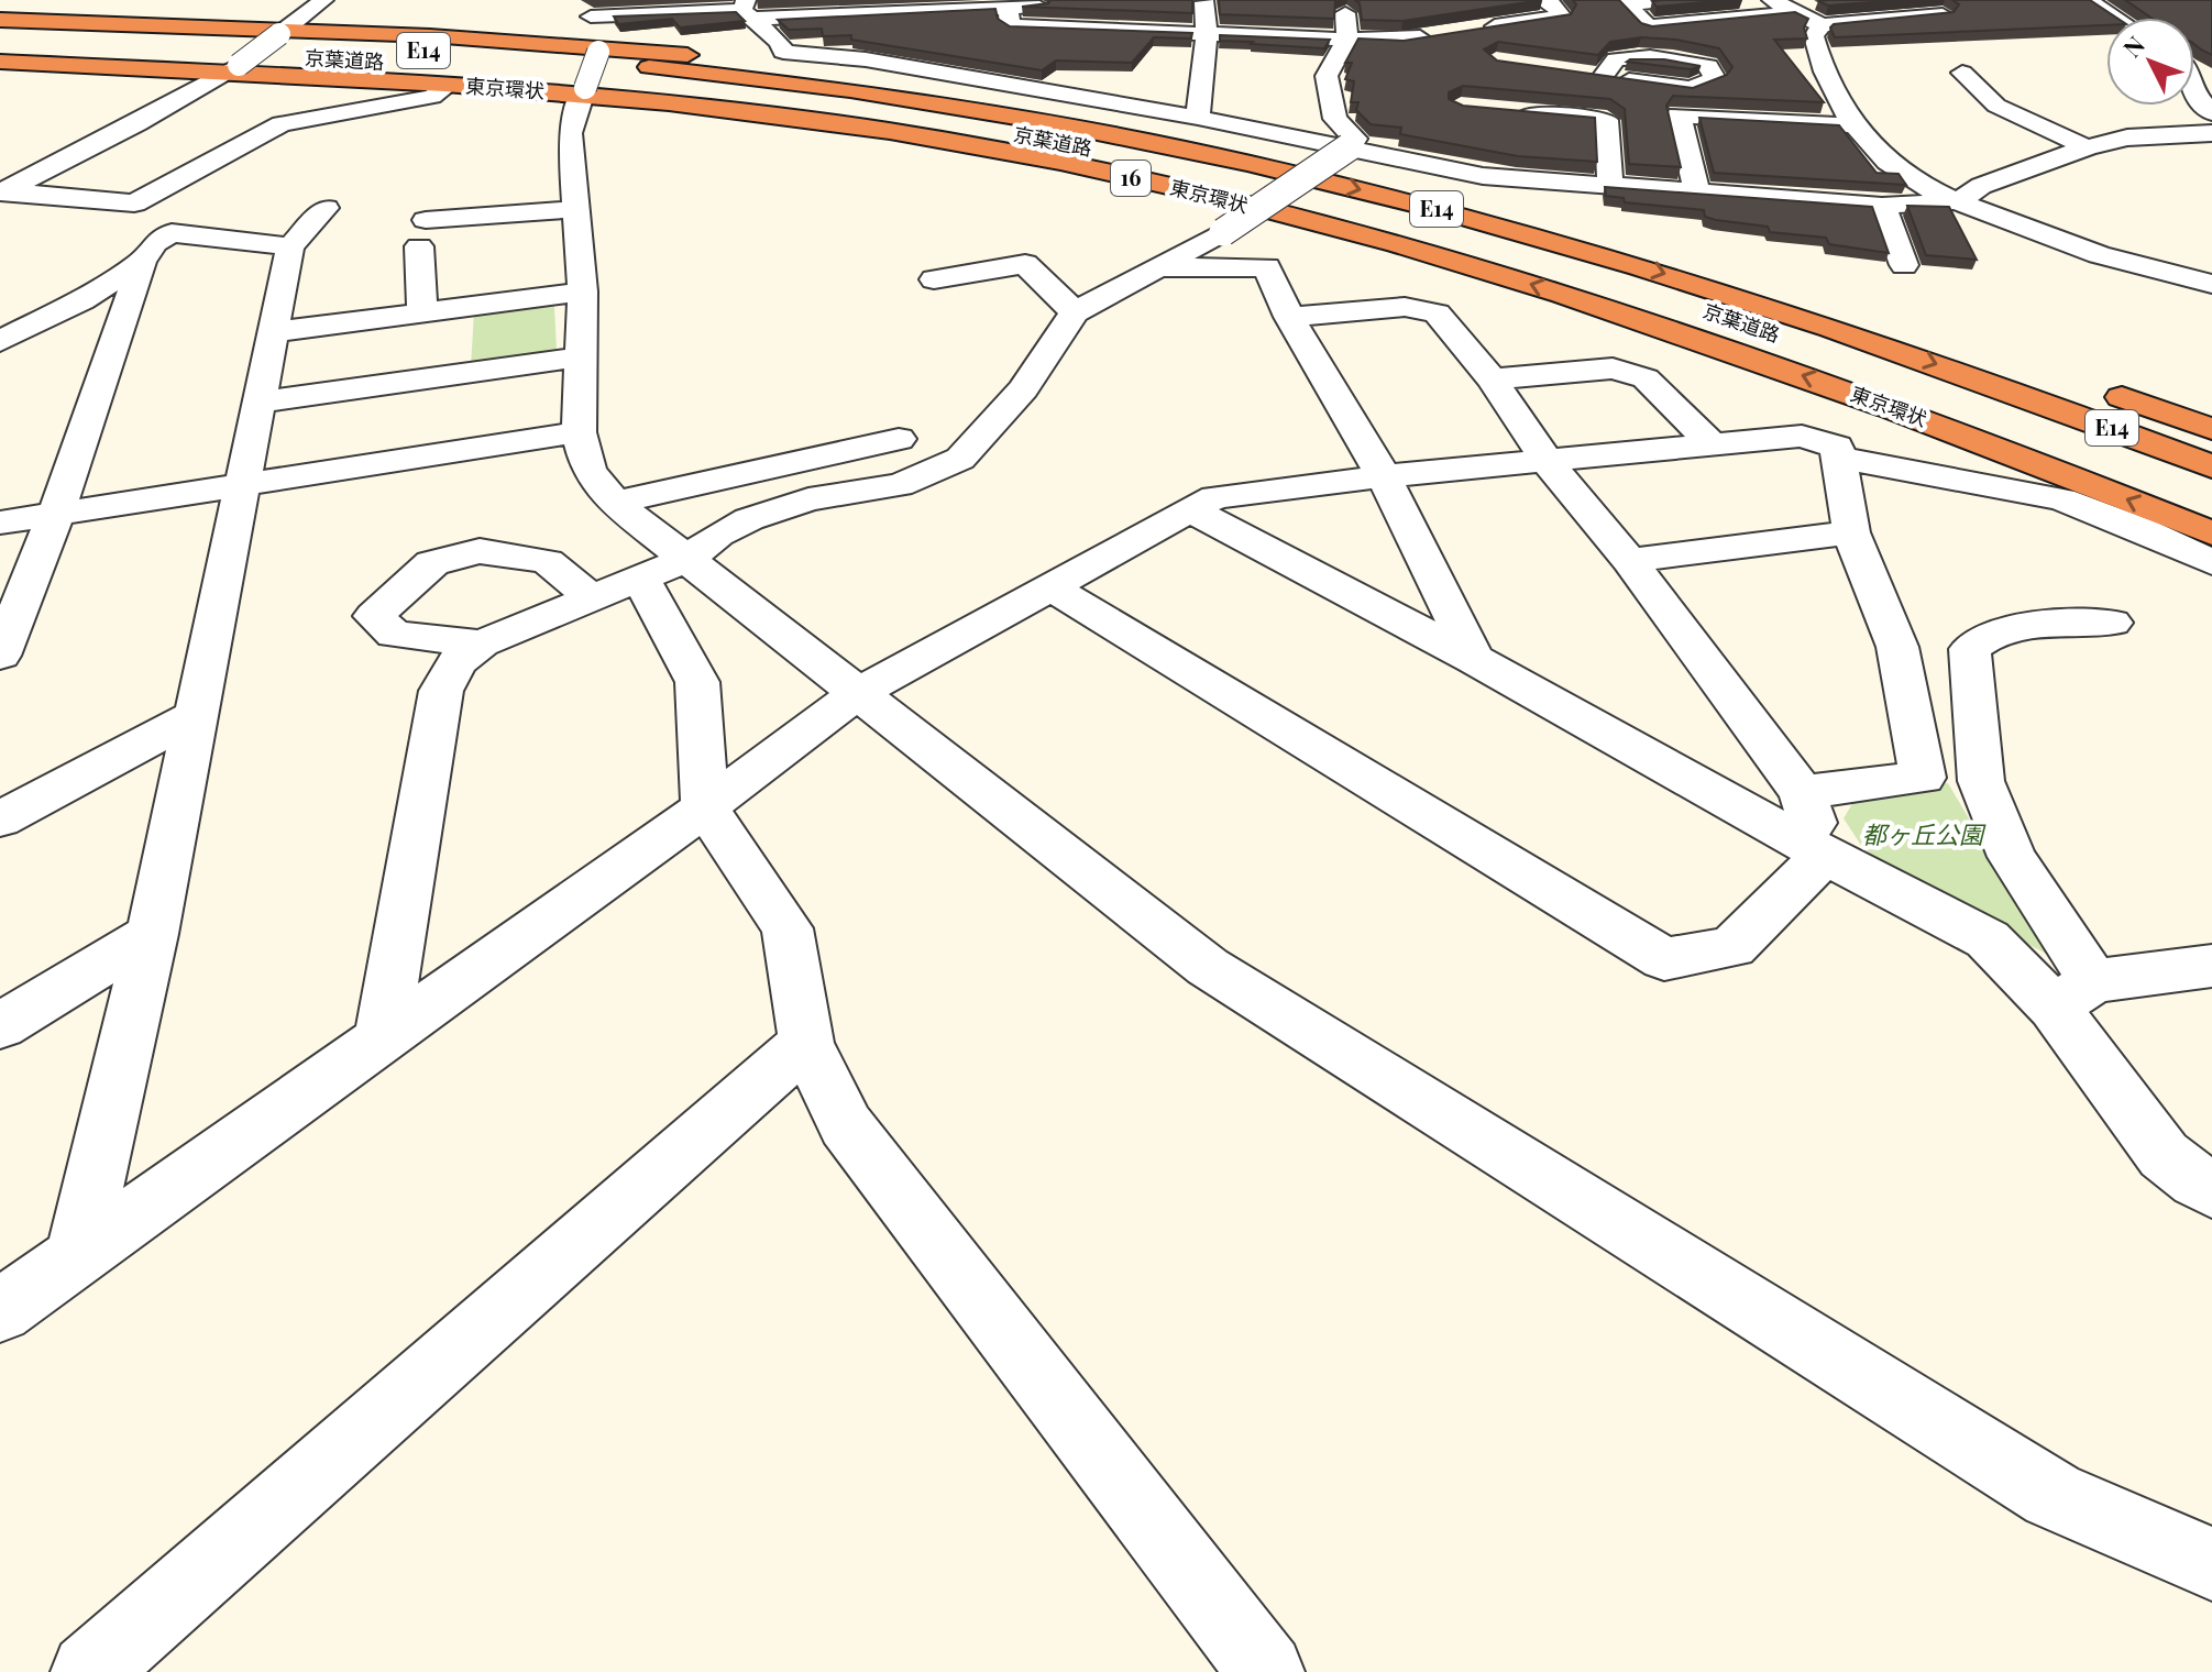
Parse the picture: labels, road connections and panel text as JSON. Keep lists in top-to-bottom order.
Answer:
{
  "streets": {
    "highway": [
      "E14",
      "京葉道路",
      "東京環状",
      "16"
    ]
  },
  "parks": ["都ヶ丘公園"],
  "north": "top left"
}
